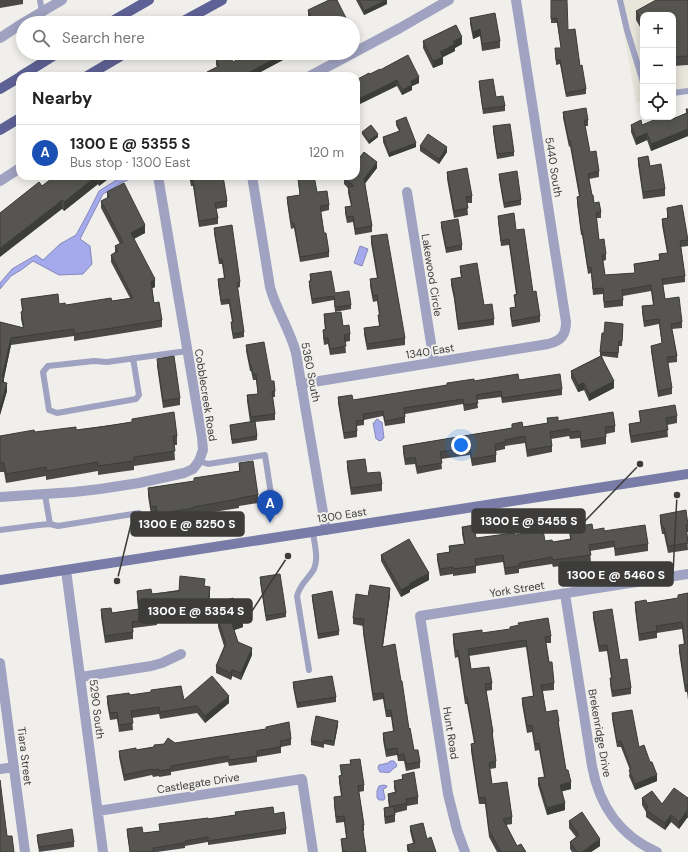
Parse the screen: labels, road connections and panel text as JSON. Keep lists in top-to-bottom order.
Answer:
{
  "streets": {
    "main road": ["1300 East"],
    "street": [
      "5440 South",
      "Lakewood Circle",
      "1340 East",
      "5360 South",
      "Cobblecreek Road",
      "York Street",
      "5290 South",
      "Hunt Road",
      "Brekenridge Drive",
      "Tiara Street",
      "Castlegate Drive"
    ]
  },
  "crossings": [
    ["5440 South", "1340 East"],
    ["Lakewood Circle", "1340 East"],
    ["1340 East", "5360 South"],
    ["5360 South", "1300 East"],
    ["1300 East", "5290 South"],
    ["York Street", "Hunt Road"],
    ["York Street", "Brekenridge Drive"],
    ["5290 South", "Castlegate Drive"]
  ],
  "places": [
    "1300 E @ 5455 S",
    "1300 E @ 5460 S",
    "1300 E @ 5354 S",
    "1300 E @ 5250 S"
  ],
  "page": {
    "map_buttons": ["+", "−"],
    "search": "Search here",
    "heading": "Nearby",
    "list": [
      {
        "mark": "A",
        "name": "1300 E @ 5355 S",
        "note": "Bus stop · 1300 East",
        "value": "120 m"
      }
    ],
    "pins": "A"
  }
}
